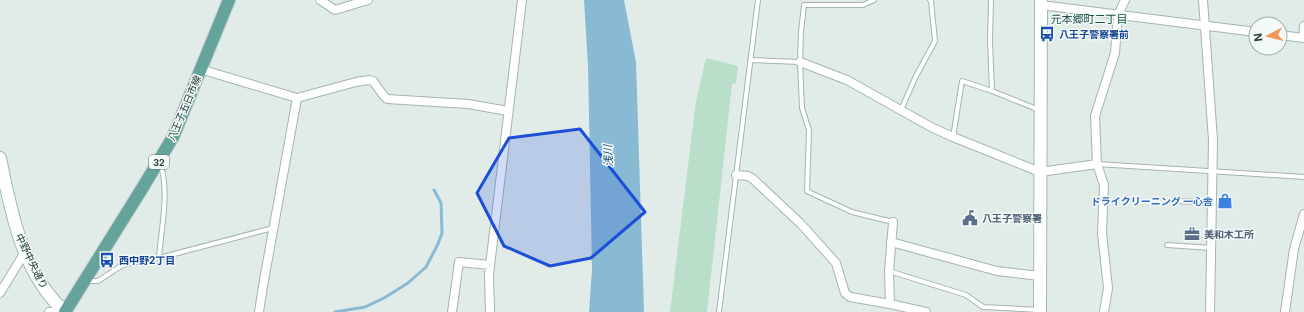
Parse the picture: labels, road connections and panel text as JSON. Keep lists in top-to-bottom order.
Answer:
{
  "streets": {
    "main road": ["八王子五日市線", "32"],
    "street": ["中野中央通り"]
  },
  "crossings": [
    ["八王子五日市線", "中野中央通り"]
  ],
  "districts": ["元本郷町二丁目"],
  "water": ["浅川"],
  "places": {
    "bus stop": ["八王子警察署前", "西中野2丁目"],
    "shop": ["ドライクリーニング 一心舎"],
    "public building": ["八王子警察署"],
    "office": ["美和木工所"]
  },
  "north": "left"
}
